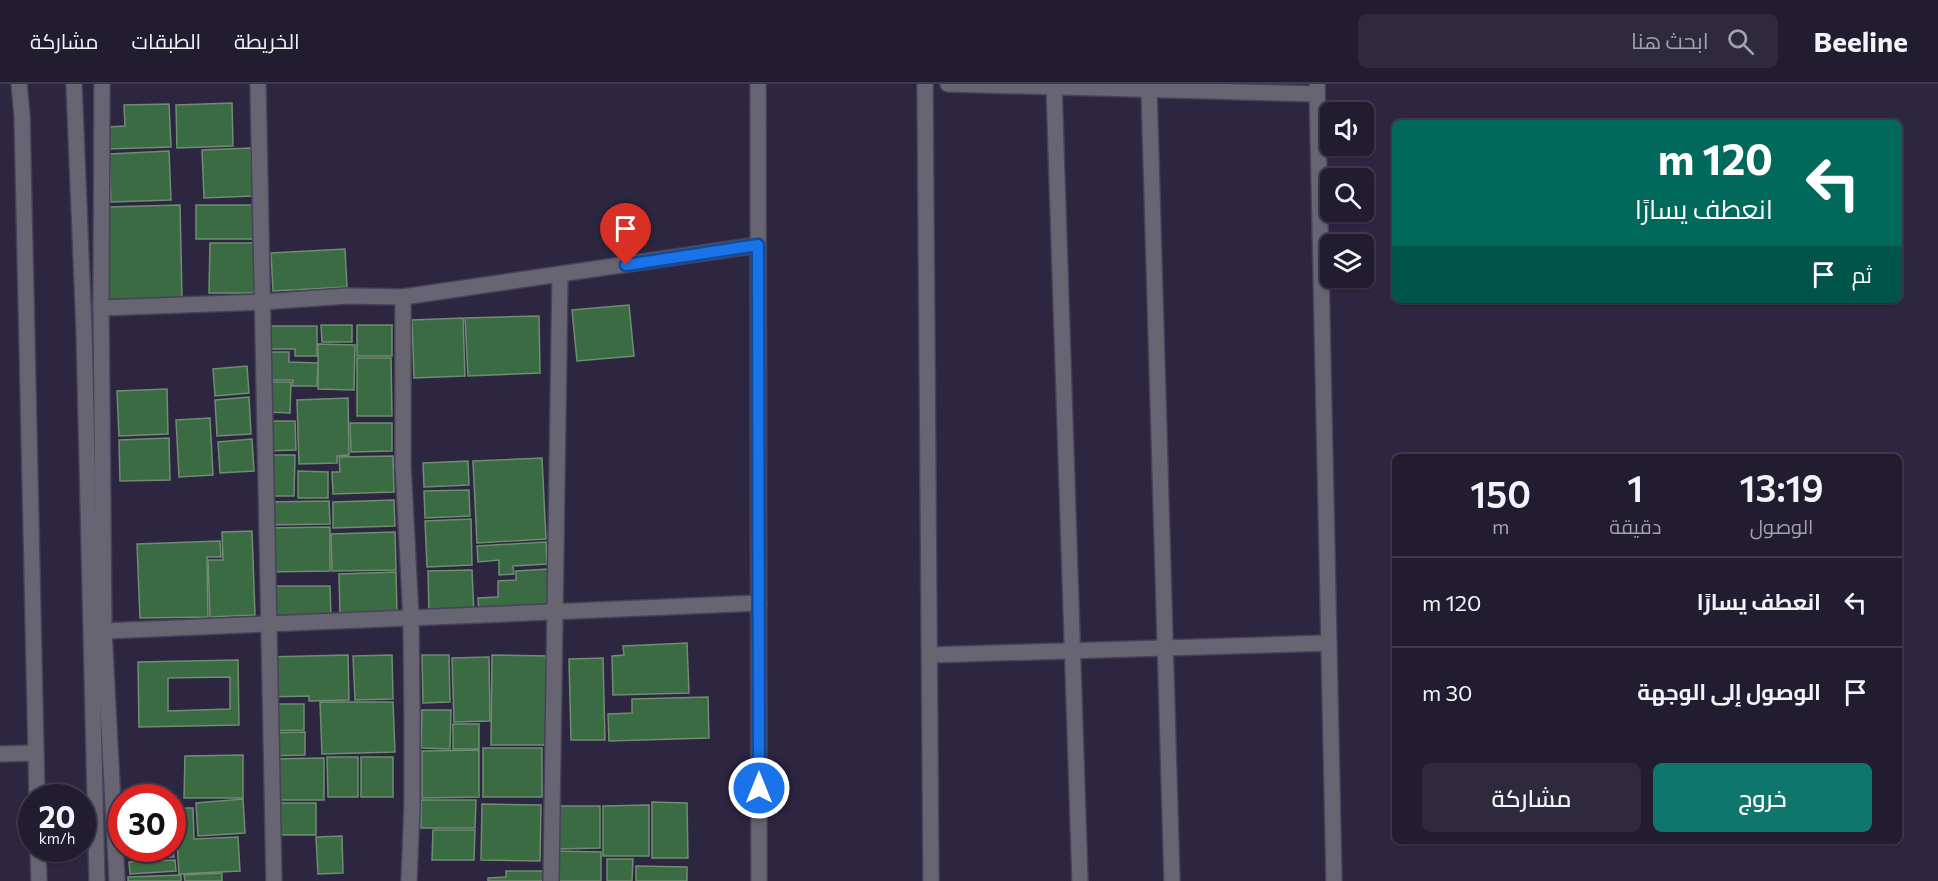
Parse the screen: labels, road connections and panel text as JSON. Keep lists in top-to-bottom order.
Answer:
{
  "page": {
    "header": "Beeline",
    "search": "ابحث هنا",
    "nav": ["الخريطة", "الطبقات", "مشاركة"],
    "turn": ["120 m", "انعطف يسارًا"],
    "then": "ثم",
    "eta": [
      "13:19",
      "الوصول",
      "1",
      "دقيقة",
      "150",
      "m"
    ],
    "list": [
      {
        "name": "انعطف يسارًا",
        "value": "120 m"
      },
      {
        "name": "الوصول إلى الوجهة",
        "value": "30 m"
      }
    ],
    "buttons": ["خروج", "مشاركة"],
    "speed": "20 km/h",
    "limit": "30"
  }
}
